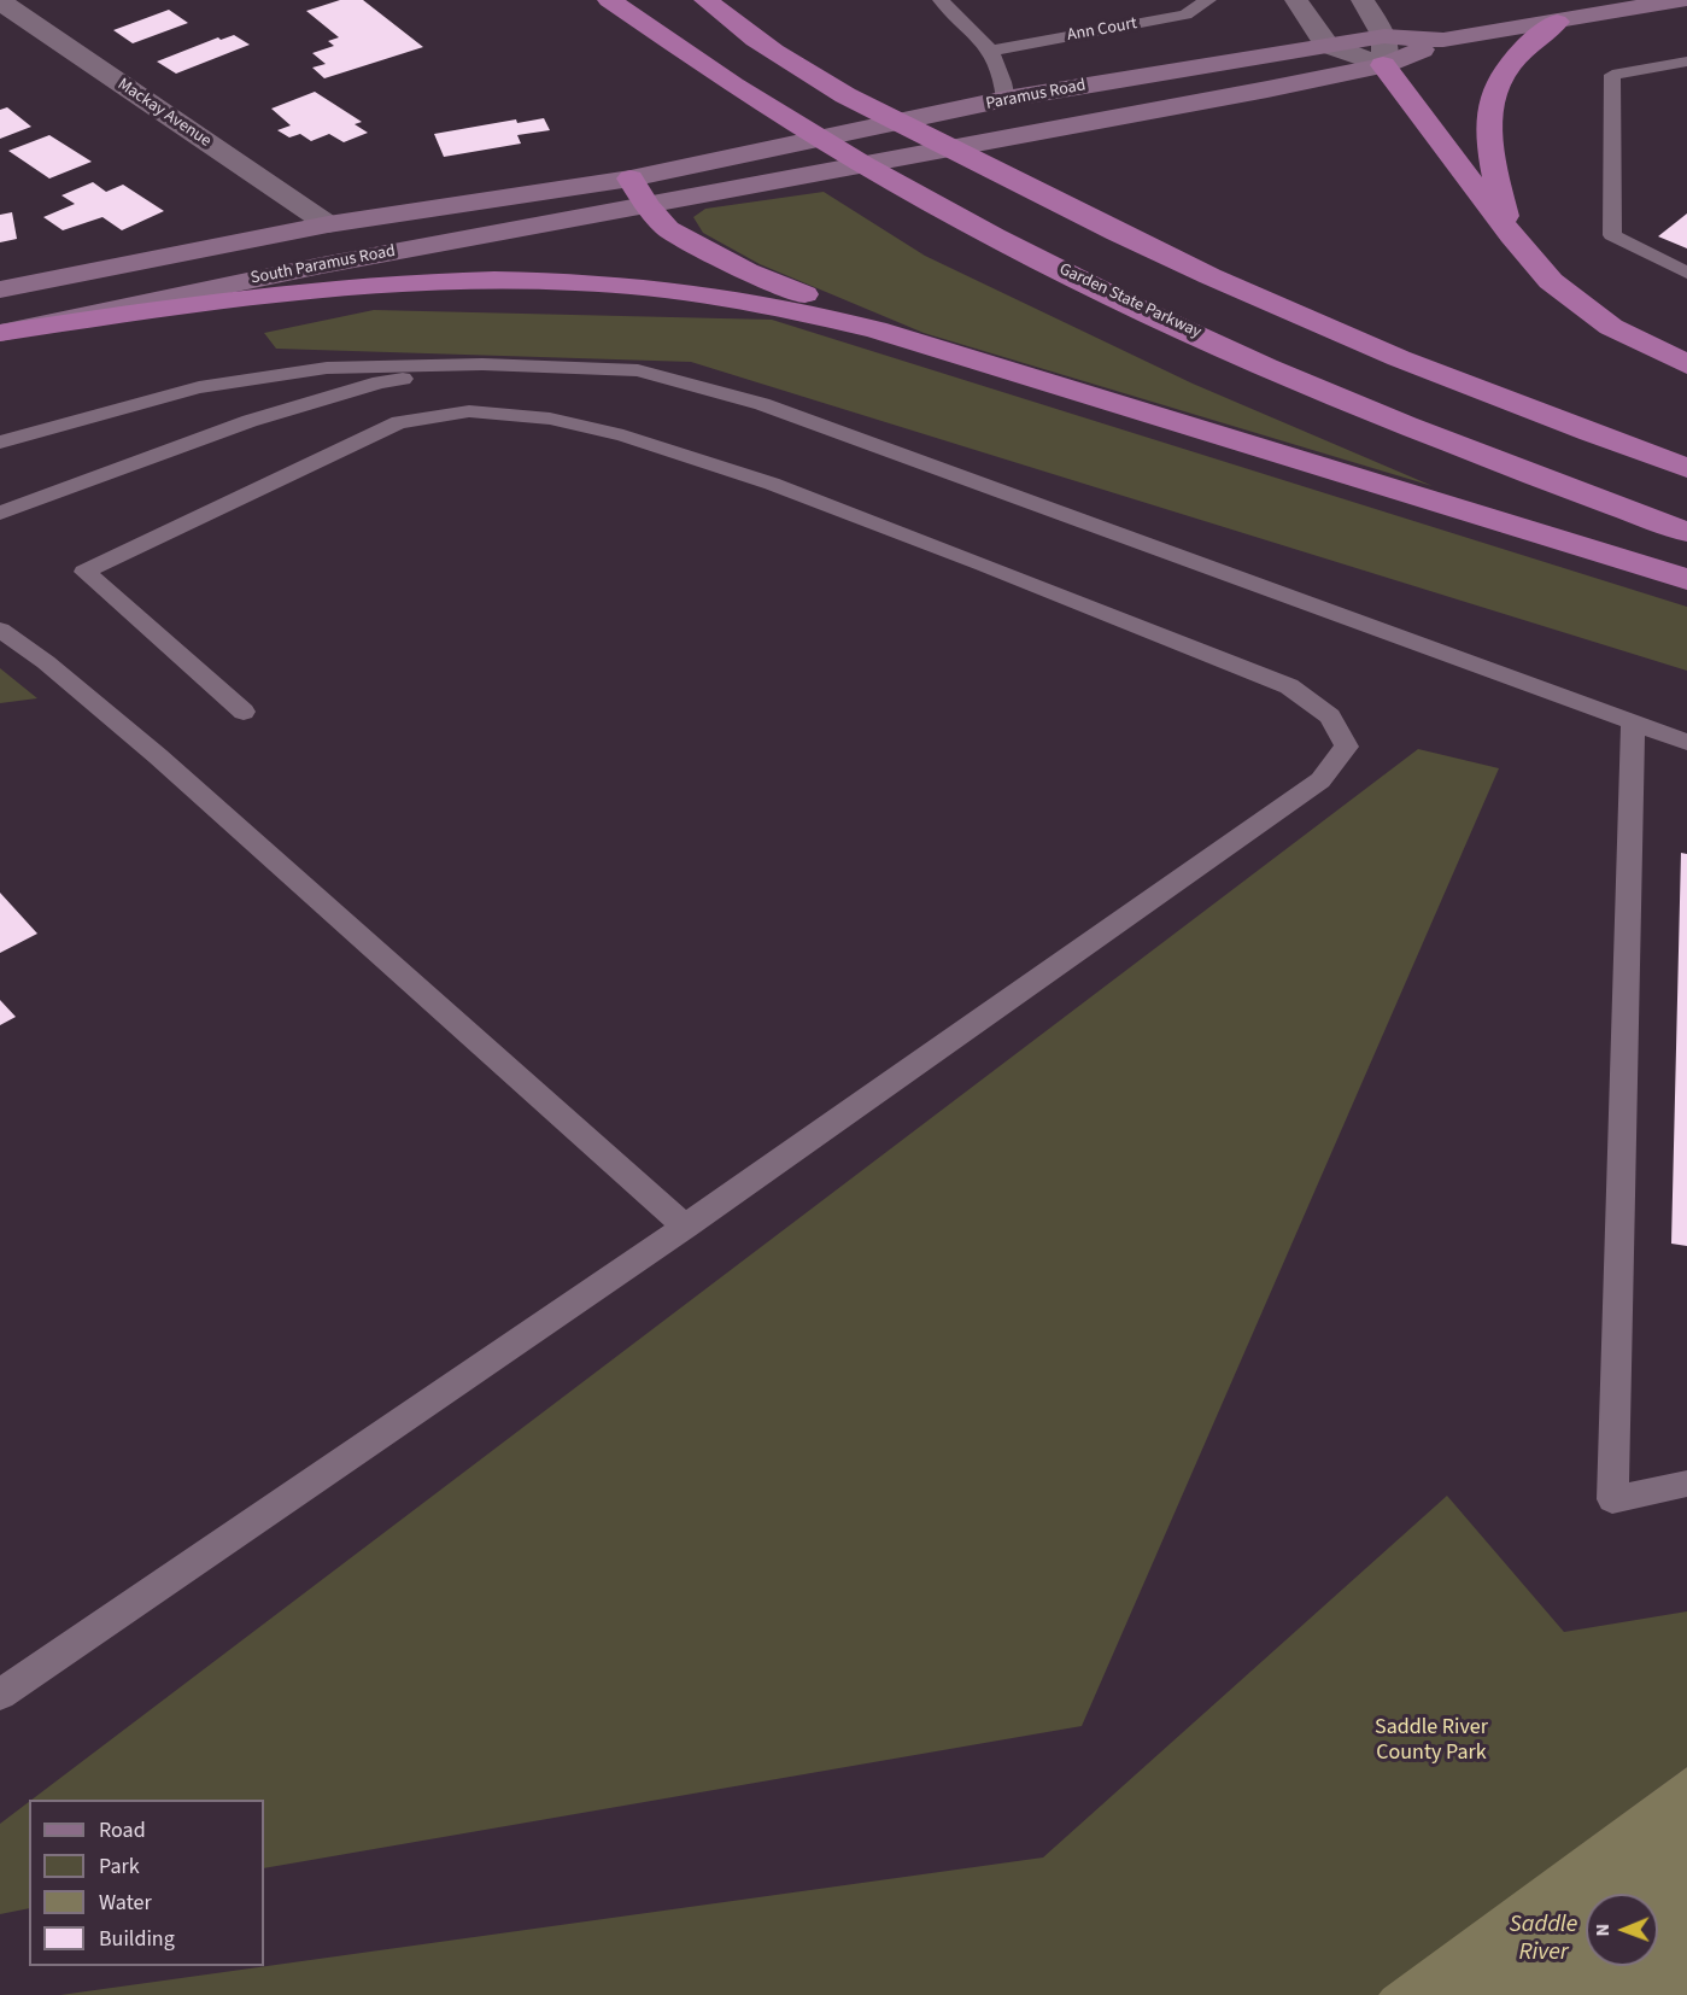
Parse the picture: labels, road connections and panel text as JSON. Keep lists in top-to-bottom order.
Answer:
{
  "streets": {
    "highway": ["Garden State Parkway"],
    "main road": ["Paramus Road", "South Paramus Road"],
    "street": ["Mackay Avenue"],
    "lane": ["Ann Court"]
  },
  "crossings": [
    ["Paramus Road", "South Paramus Road"],
    ["Mackay Avenue", "South Paramus Road"]
  ],
  "water": ["Saddle River"],
  "parks": ["Saddle River County Park"],
  "legend": [
    "Road",
    "Park",
    "Water",
    "Building"
  ],
  "north": "left"
}
